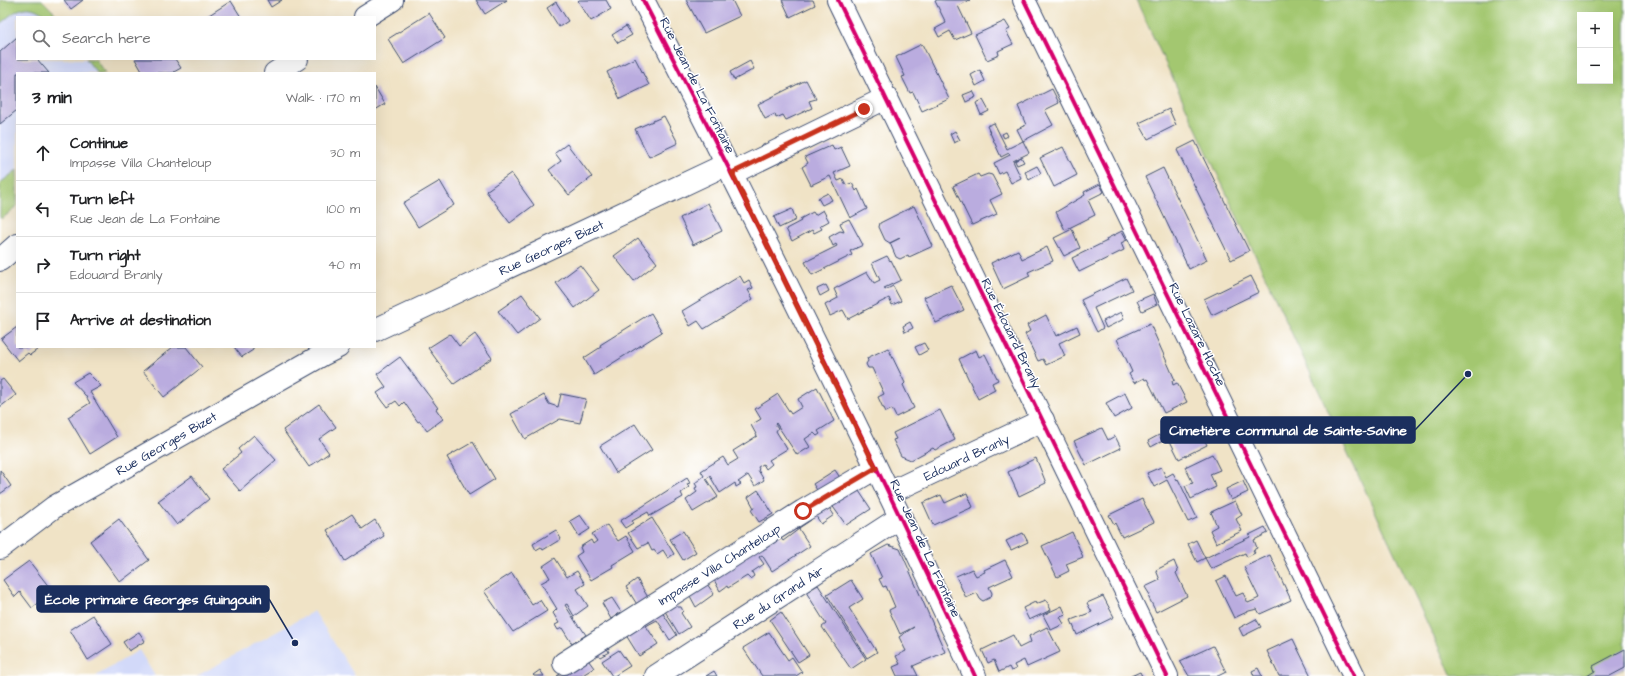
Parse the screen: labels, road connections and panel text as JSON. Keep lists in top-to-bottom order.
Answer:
{
  "streets": {
    "street": [
      "Rue Jean de La Fontaine",
      "Rue Georges Bizet",
      "Rue Édouard Branly",
      "Rue Lazare Hoche",
      "Edouard Branly",
      "Impasse Villa Chanteloup",
      "Rue du Grand Air"
    ]
  },
  "crossings": [
    ["Rue Jean de La Fontaine", "Rue Georges Bizet"],
    ["Rue Jean de La Fontaine", "Edouard Branly"],
    ["Rue Jean de La Fontaine", "Impasse Villa Chanteloup"],
    ["Rue Jean de La Fontaine", "Rue du Grand Air"],
    ["Rue Édouard Branly", "Edouard Branly"]
  ],
  "places": ["Cimetière communal de Sainte-Savine", "École primaire Georges Guingouin"],
  "page": {
    "map_buttons": ["+", "−"],
    "search": "Search here",
    "heading": ["3 min", "Walk · 170 m"],
    "list": [
      ["Continue", "Impasse Villa Chanteloup", "30 m"],
      ["Turn left", "Rue Jean de La Fontaine", "100 m"],
      ["Turn right", "Edouard Branly", "40 m"],
      "Arrive at destination"
    ]
  }
}
